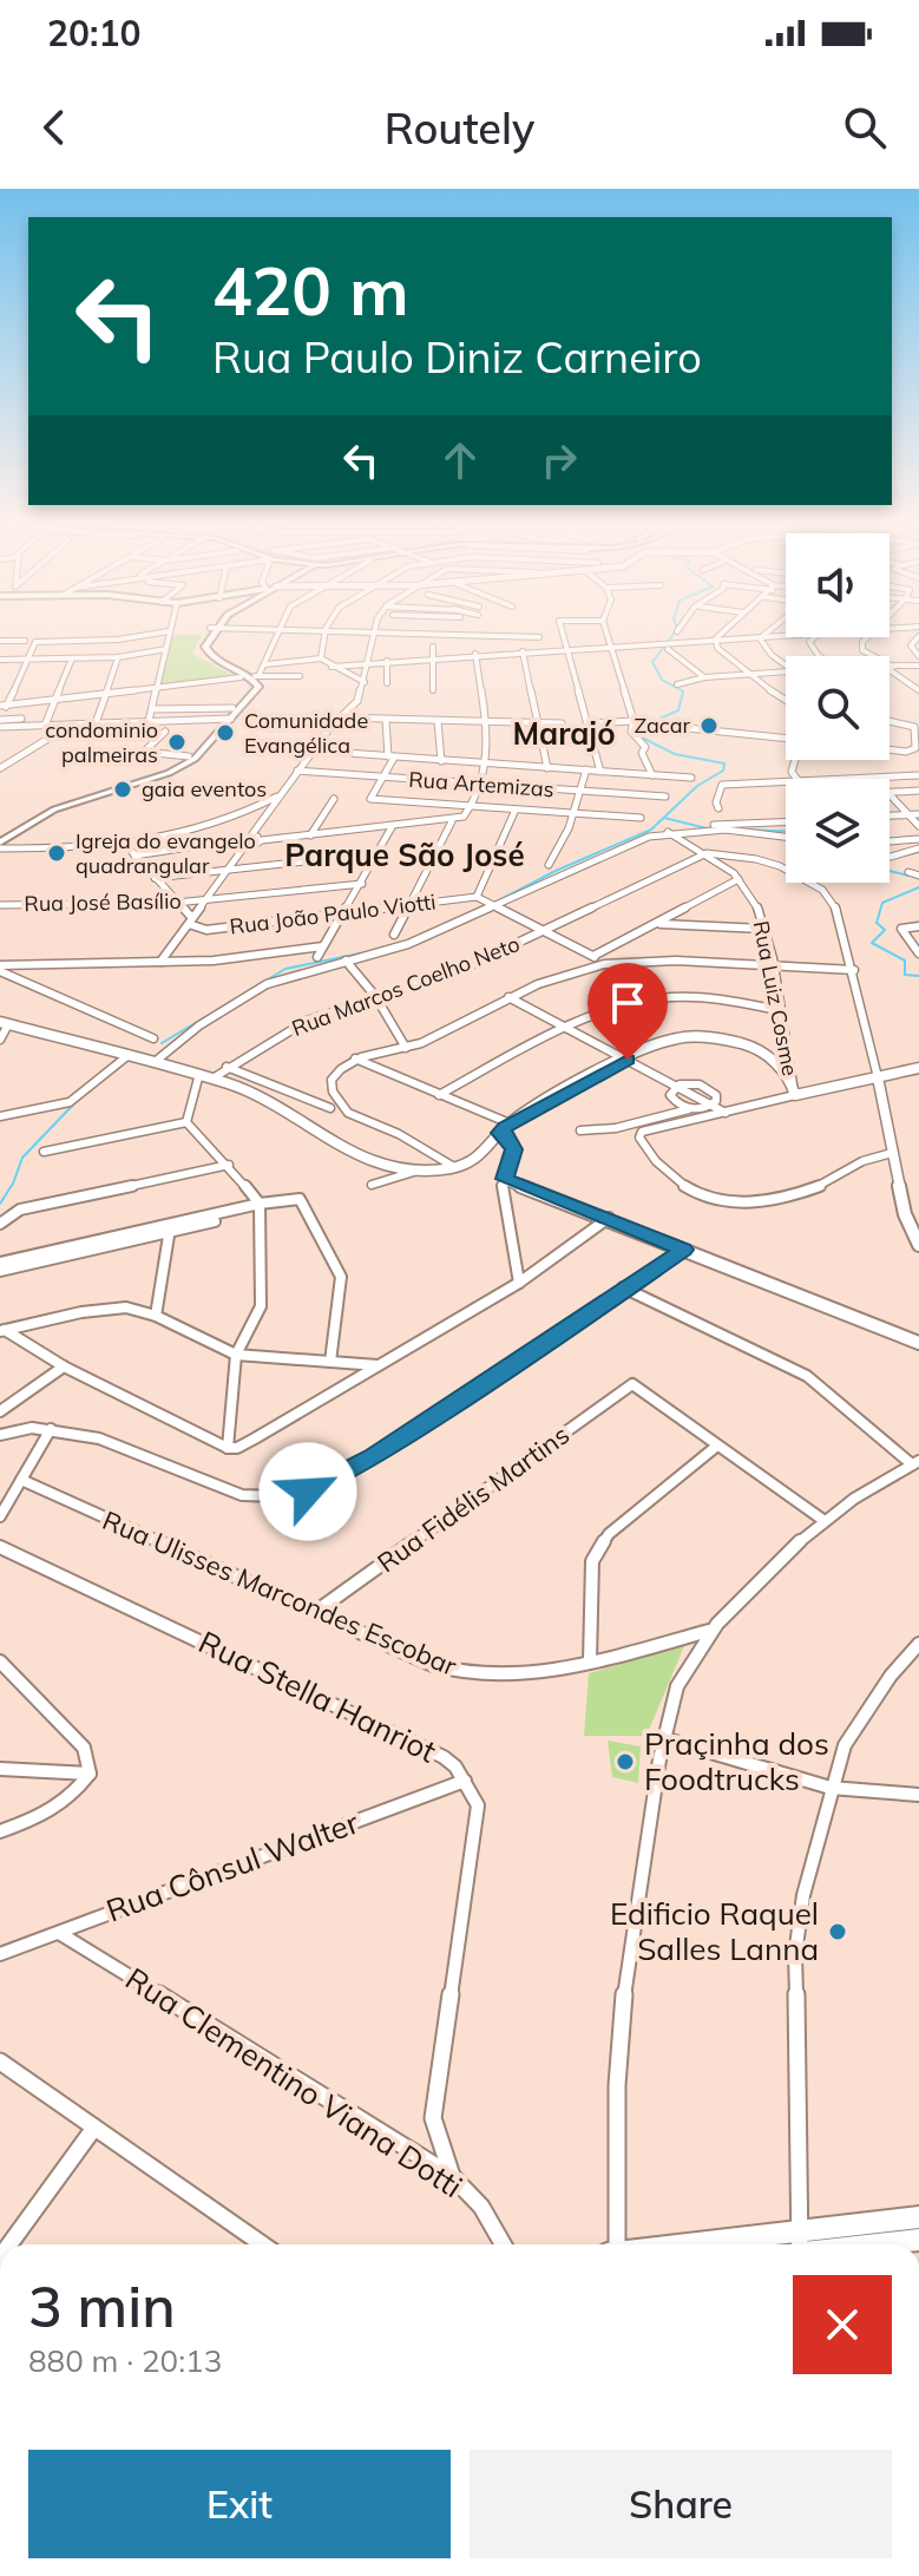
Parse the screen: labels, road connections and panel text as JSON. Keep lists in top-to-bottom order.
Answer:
{
  "streets": {
    "street": [
      "Rua Artemizas",
      "Rua José Basílio",
      "Rua João Paulo Viotti",
      "Rua Marcos Coelho Neto",
      "Rua Luiz Cosme",
      "Rua Fidélis Martins",
      "Rua Ulisses Marcondes Escobar",
      "Rua Stella Hanriot",
      "Rua Cônsul Walter",
      "Rua Clementino Viana Dotti"
    ]
  },
  "crossings": [
    ["Rua Marcos Coelho Neto", "Rua Luiz Cosme"],
    ["Rua Fidélis Martins", "Rua Ulisses Marcondes Escobar"],
    ["Rua Stella Hanriot", "Rua Cônsul Walter"],
    ["Rua Cônsul Walter", "Rua Clementino Viana Dotti"]
  ],
  "districts": ["Marajó", "Parque São José"],
  "places": [
    "Zacar",
    "Comunidade Evangélica",
    "condominio palmeiras",
    "gaia eventos",
    "Igreja do evangelo quadrangular",
    "Praçinha dos Foodtrucks",
    "Edificio Raquel Salles Lanna"
  ],
  "page": {
    "status": "20:10",
    "header": "Routely",
    "turn": ["420 m", "Rua Paulo Diniz Carneiro"],
    "heading": ["3 min", "880 m · 20:13"],
    "buttons": ["Exit", "Share"]
  }
}
